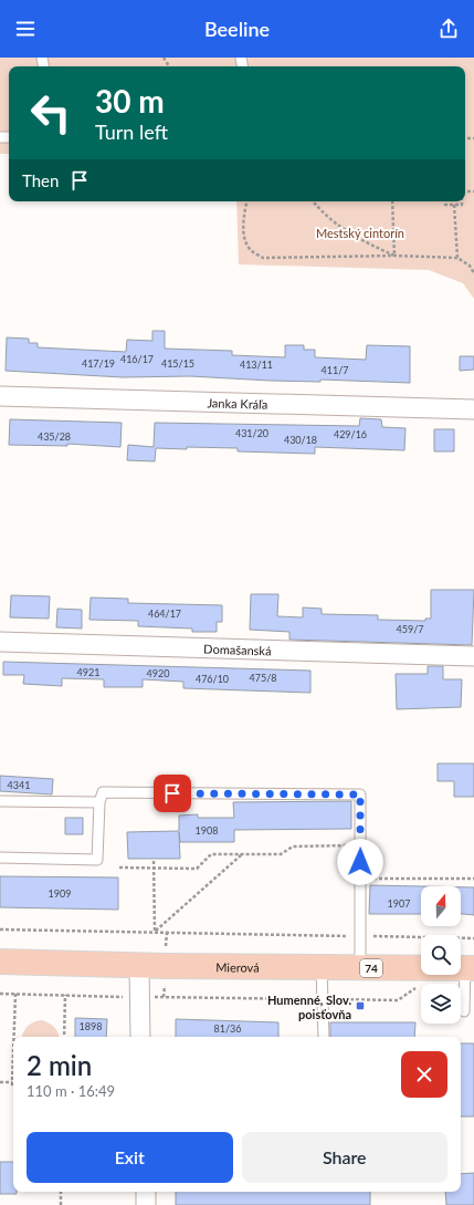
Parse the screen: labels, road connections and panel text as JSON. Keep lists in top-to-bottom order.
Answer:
{
  "streets": {
    "main road": ["Mierová", "74"],
    "street": ["Janka Kráľa", "Domašanská"]
  },
  "parks": ["Mestský cintorín"],
  "places": {
    "transit": ["Humenné, Slov. poisťovňa"]
  },
  "house_numbers": [
    "416/17",
    "417/19",
    "415/15",
    "413/11",
    "411/7",
    "431/20",
    "429/16",
    "435/28",
    "430/18",
    "464/17",
    "459/7",
    "4921",
    "4920",
    "475/8",
    "476/10",
    "4341",
    "1908",
    "1909",
    "1907",
    "1898",
    "81/36"
  ],
  "north": "top",
  "page": {
    "header": "Beeline",
    "turn": ["30 m", "Turn left"],
    "then": "Then",
    "heading": ["2 min", "110 m · 16:49"],
    "buttons": ["Exit", "Share"]
  }
}
